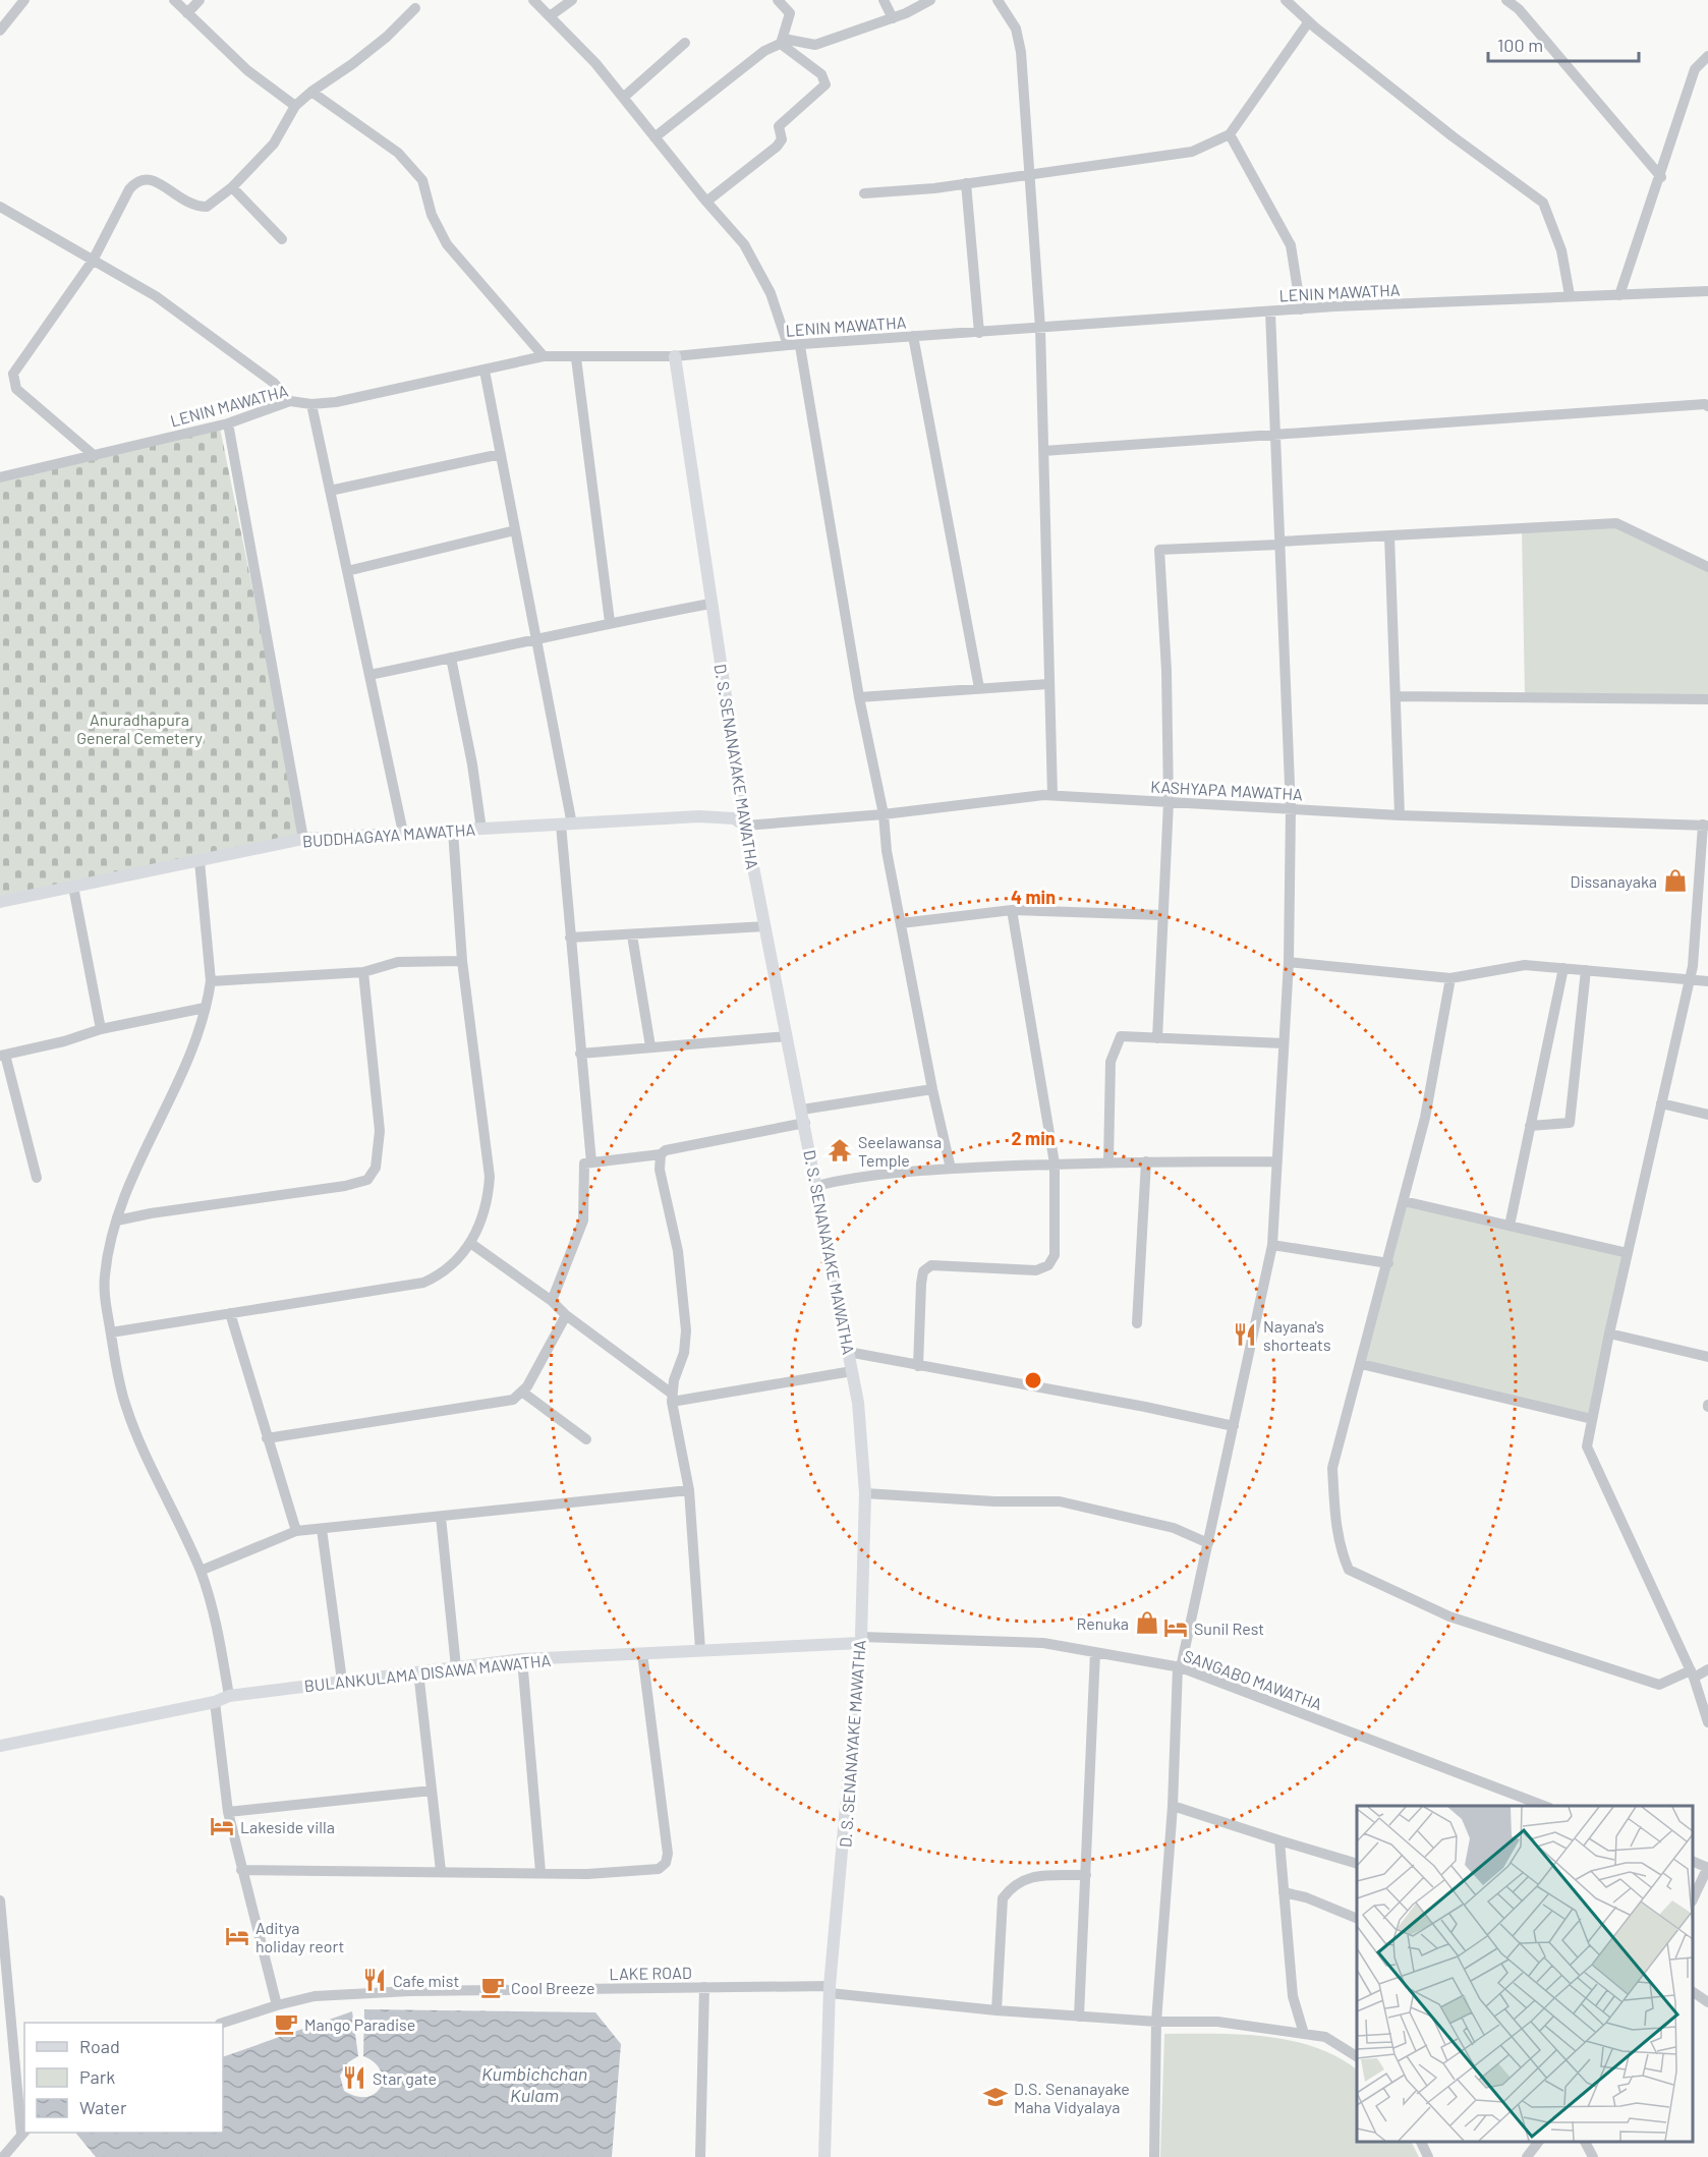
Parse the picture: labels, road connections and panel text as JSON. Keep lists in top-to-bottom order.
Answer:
{
  "streets": {
    "main road": ["D. S. SENANAYAKE MAWATHA", "BUDDHAGAYA MAWATHA", "BULANKULAMA DISAWA MAWATHA"],
    "street": [
      "LENIN MAWATHA",
      "KASHYAPA MAWATHA",
      "SANGABO MAWATHA",
      "LAKE ROAD"
    ]
  },
  "crossings": [
    ["LENIN MAWATHA", "D. S. SENANAYAKE MAWATHA"],
    ["D. S. SENANAYAKE MAWATHA", "KASHYAPA MAWATHA"],
    ["D. S. SENANAYAKE MAWATHA", "BUDDHAGAYA MAWATHA"],
    ["D. S. SENANAYAKE MAWATHA", "BULANKULAMA DISAWA MAWATHA"],
    ["D. S. SENANAYAKE MAWATHA", "SANGABO MAWATHA"],
    ["D. S. SENANAYAKE MAWATHA", "LAKE ROAD"],
    ["KASHYAPA MAWATHA", "BUDDHAGAYA MAWATHA"],
    ["BULANKULAMA DISAWA MAWATHA", "SANGABO MAWATHA"]
  ],
  "water": ["Kumbichchan Kulam"],
  "parks": ["Anuradhapura General Cemetery"],
  "places": {
    "shop": ["Dissanayaka", "Renuka"],
    "temple": ["Seelawansa Temple"],
    "restaurant": ["Nayana's shorteats", "Cafe mist", "Star gate"],
    "hotel": ["Sunil Rest", "Lakeside villa", "Aditya holiday reort"],
    "cafe": ["Cool Breeze", "Mango Paradise"],
    "school or university": ["D.S. Senanayake Maha Vidyalaya"]
  },
  "legend": ["Road", "Park", "Water"],
  "scale_bar": "100 m",
  "rings": ["4 min", "2 min"]
}
